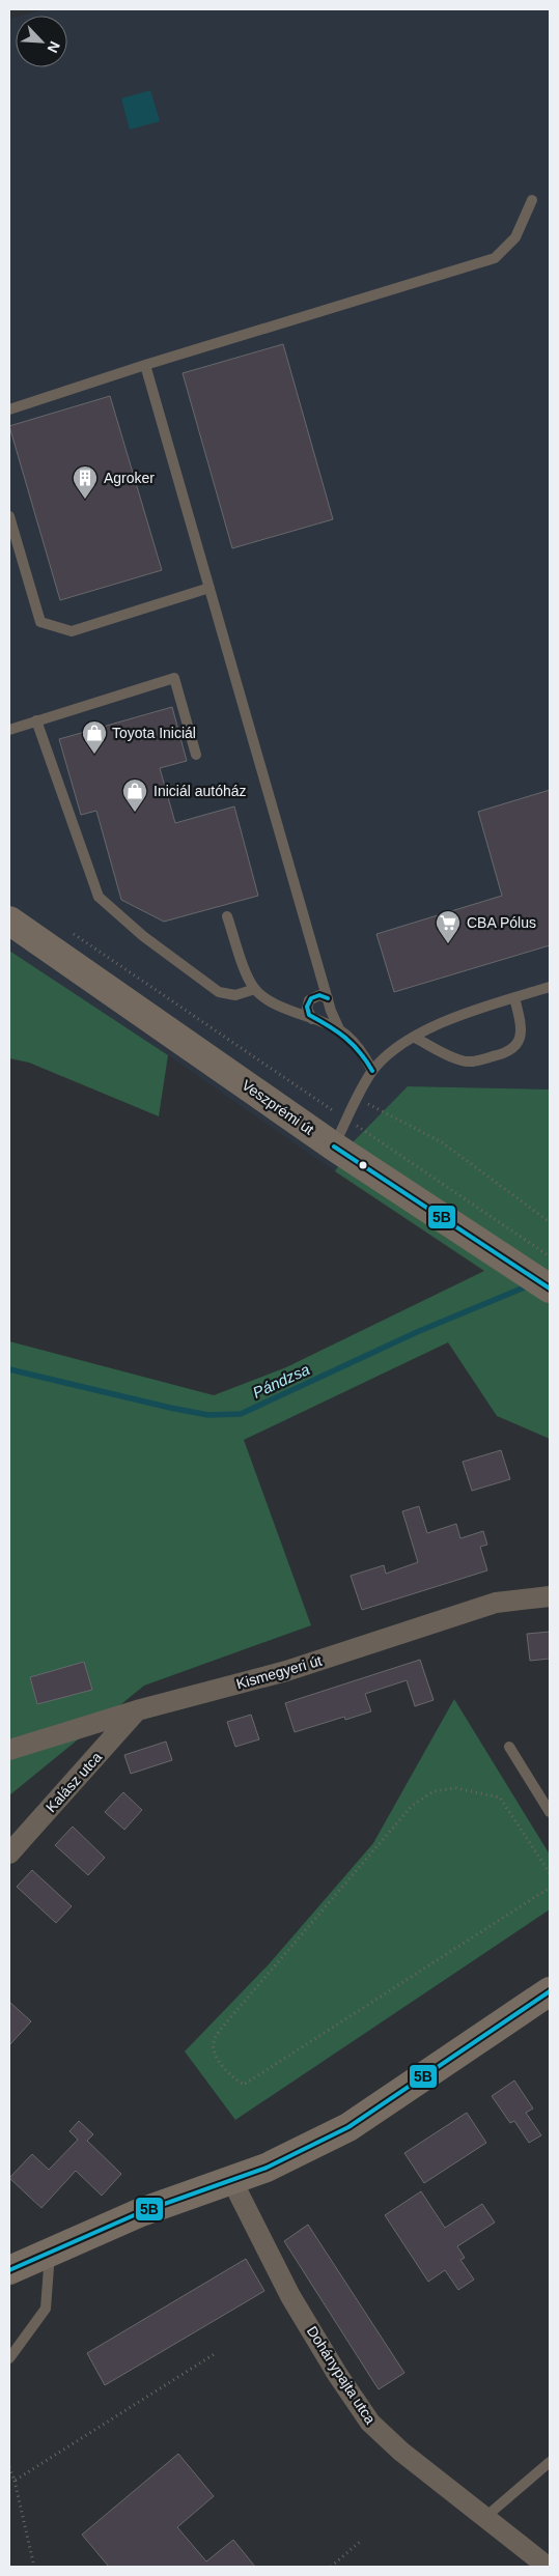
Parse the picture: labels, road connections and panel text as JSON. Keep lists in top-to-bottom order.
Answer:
{
  "streets": {
    "main road": ["Veszprémi út"],
    "street": ["Kismegyeri út", "Kalász utca", "Dohánypajta utca"]
  },
  "crossings": [
    ["Kismegyeri út", "Kalász utca"]
  ],
  "water": ["Pándzsa"],
  "places": {
    "building": ["Agroker"],
    "shop": ["Toyota Iniciál", "Iniciál autóház"],
    "supermarket": ["CBA Pólus"]
  },
  "lines": ["transit line 5B"],
  "north": "bottom right"
}
